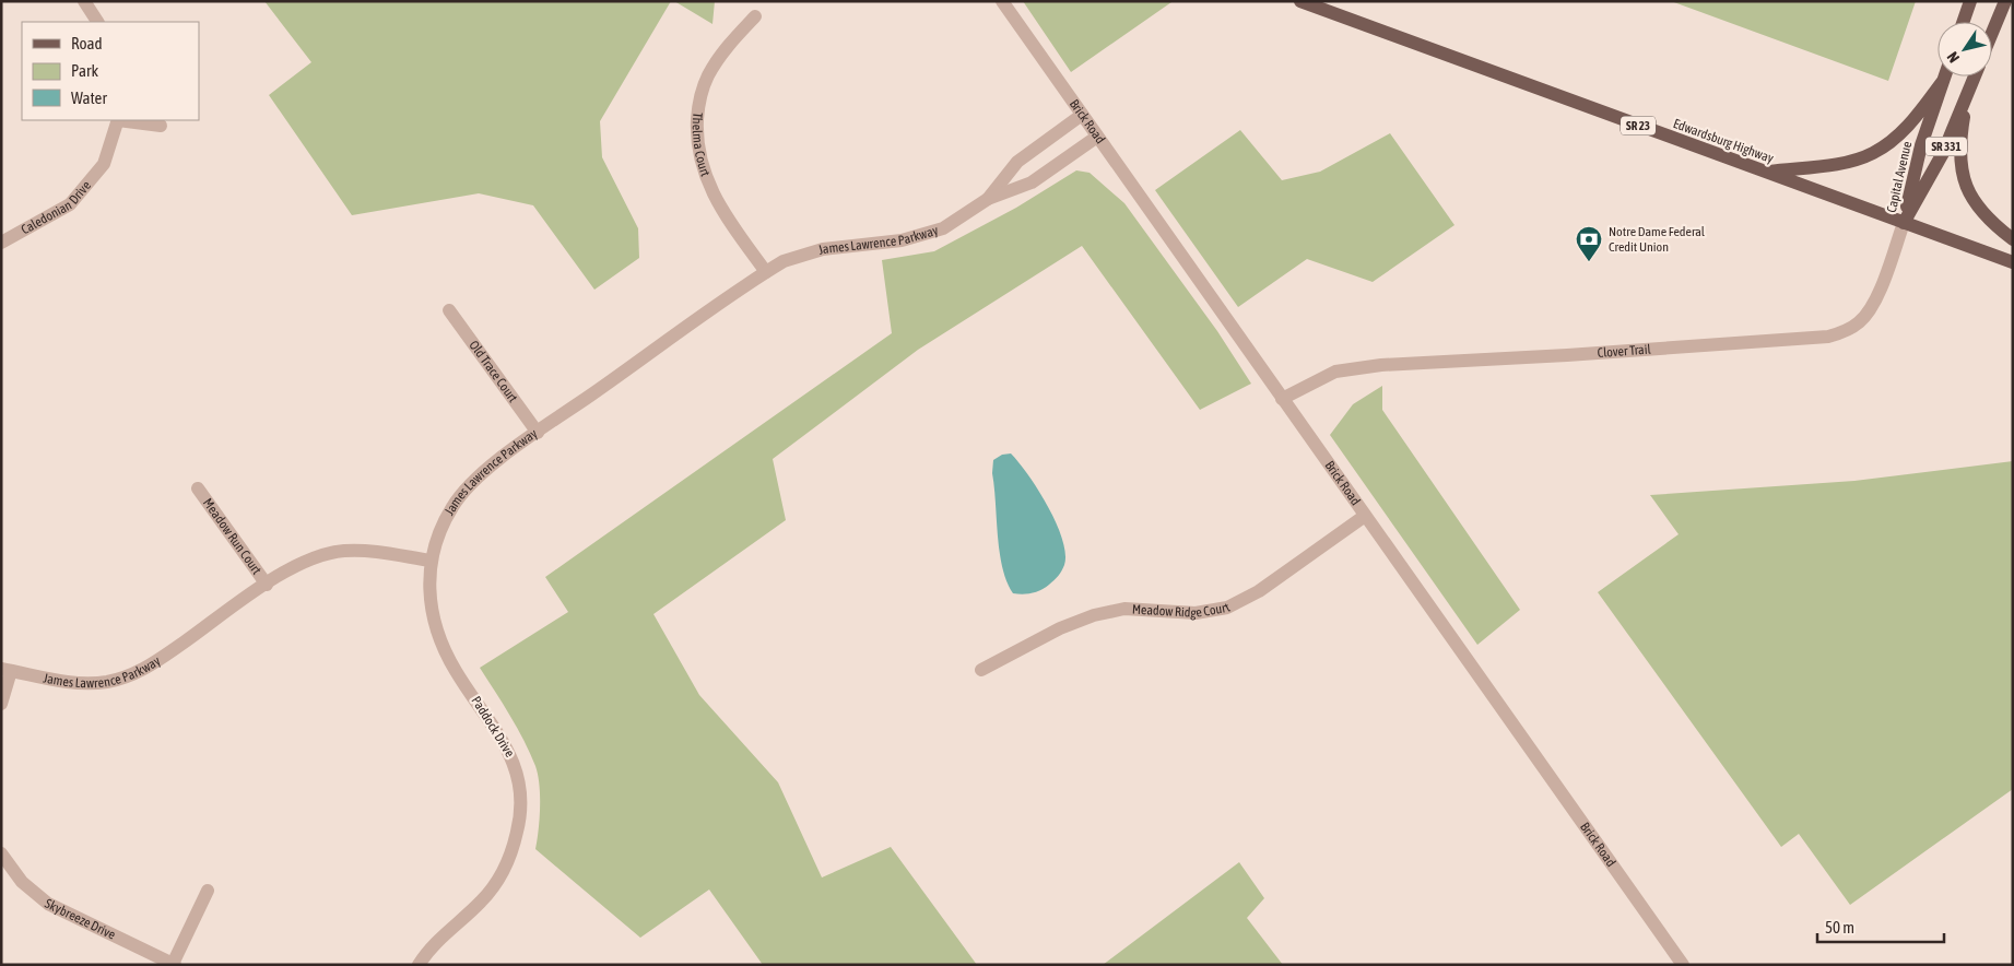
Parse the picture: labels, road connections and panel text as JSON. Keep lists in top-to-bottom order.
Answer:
{
  "streets": {
    "main road": [
      "SR 23",
      "Edwardsburg Highway",
      "SR 331",
      "Capital Avenue"
    ],
    "street": [
      "Brick Road",
      "Thelma Court",
      "Caledonian Drive",
      "James Lawrence Parkway",
      "Clover Trail",
      "Old Trace Court",
      "Meadow Run Court",
      "Meadow Ridge Court",
      "Paddock Drive",
      "Skybreeze Drive"
    ]
  },
  "crossings": [
    ["Brick Road", "James Lawrence Parkway"],
    ["Brick Road", "Clover Trail"],
    ["Brick Road", "Meadow Ridge Court"],
    ["Edwardsburg Highway", "Capital Avenue"],
    ["Edwardsburg Highway", "Clover Trail"],
    ["Thelma Court", "James Lawrence Parkway"],
    ["Capital Avenue", "Clover Trail"],
    ["James Lawrence Parkway", "Old Trace Court"],
    ["James Lawrence Parkway", "Meadow Run Court"],
    ["James Lawrence Parkway", "Paddock Drive"]
  ],
  "places": {
    "bank": ["Notre Dame Federal Credit Union"]
  },
  "legend": ["Road", "Park", "Water"],
  "scale_bar": "50 m",
  "north": "bottom left"
}
